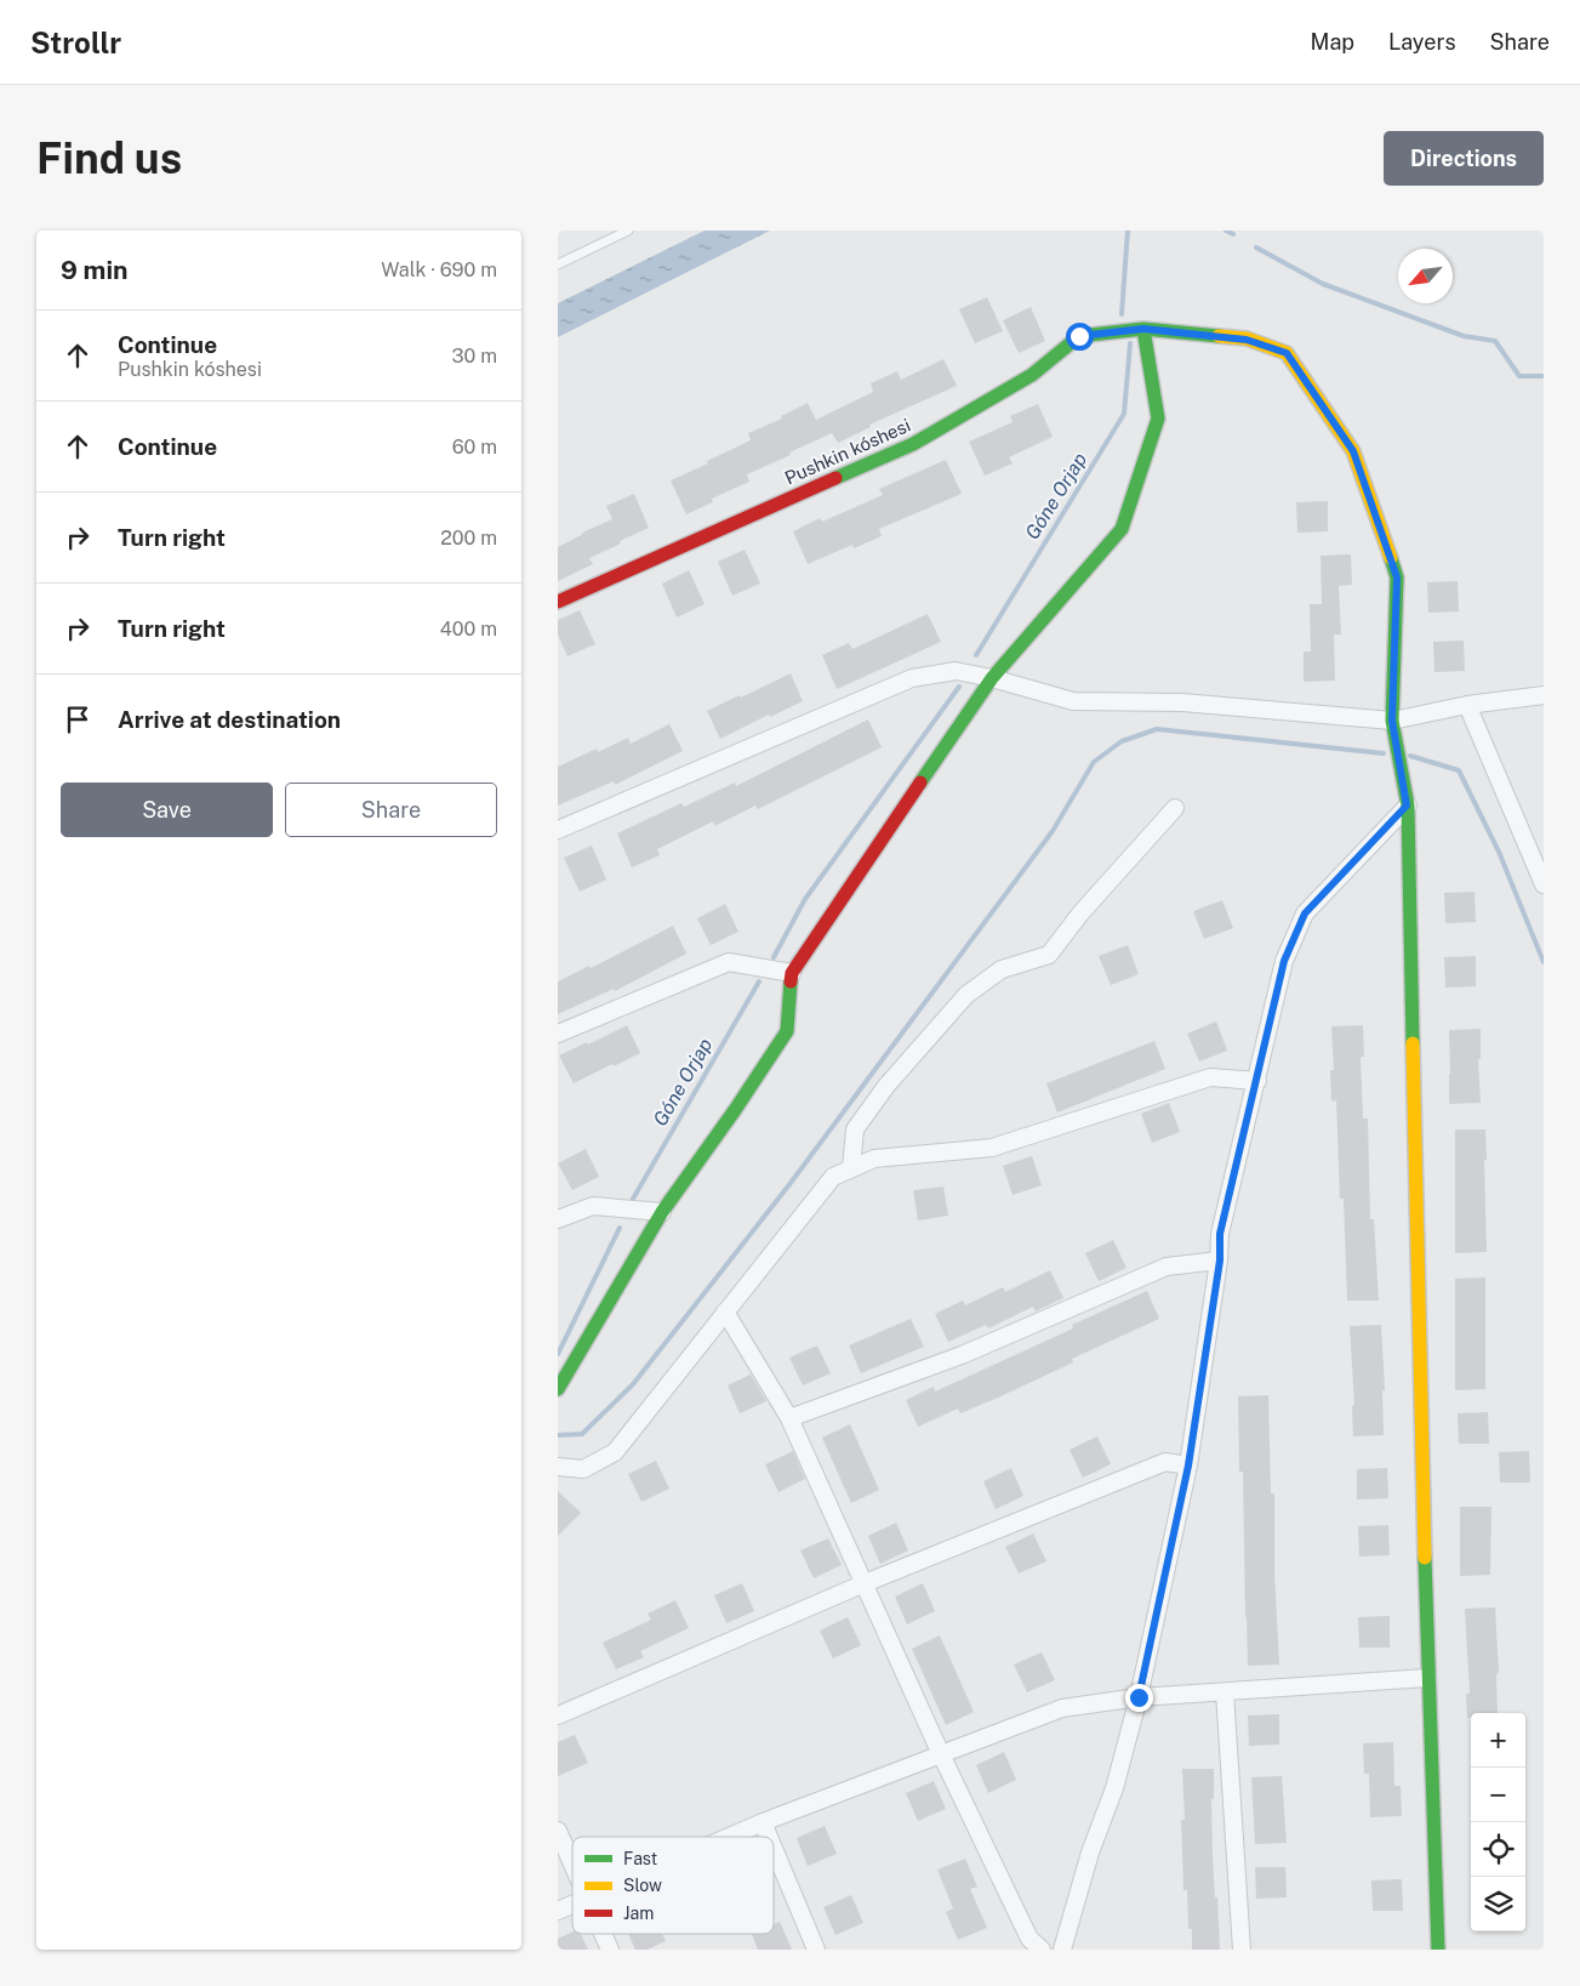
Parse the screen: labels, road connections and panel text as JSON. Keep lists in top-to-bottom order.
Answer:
{
  "streets": {
    "street": ["Pushkin kóshesi"]
  },
  "water": ["Góne Orjap"],
  "legend": ["Fast", "Slow", "Jam"],
  "north": "bottom left",
  "page": {
    "header": "Strollr",
    "nav": ["Map", "Layers", "Share"],
    "buttons": [
      "Directions",
      ["Save", "Share"]
    ],
    "title": "Find us",
    "heading": ["9 min", "Walk · 690 m"],
    "list": [
      ["Continue", "Pushkin kóshesi", "30 m"],
      ["Continue", "60 m"],
      ["Turn right", "200 m"],
      ["Turn right", "400 m"],
      "Arrive at destination"
    ],
    "map_buttons": ["+", "−"]
  }
}
